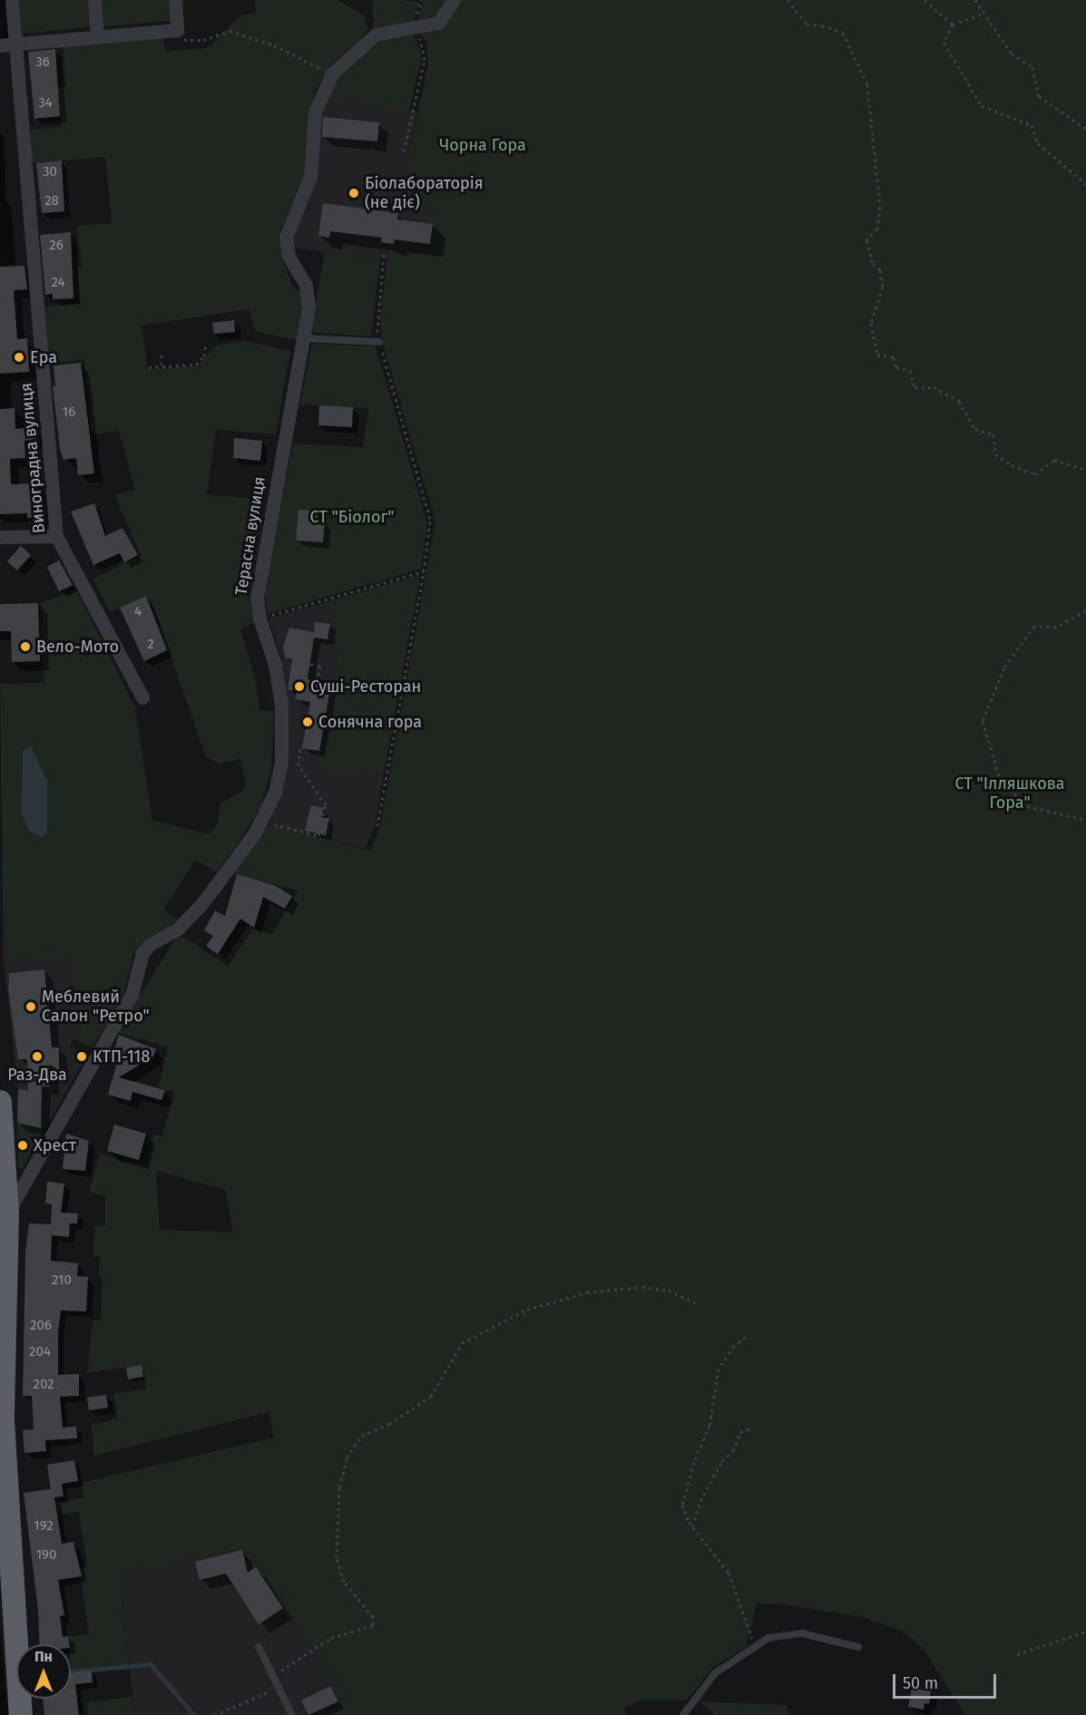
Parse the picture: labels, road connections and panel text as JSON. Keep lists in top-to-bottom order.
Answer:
{
  "streets": {
    "street": ["Виноградна вулиця", "Терасна вулиця"]
  },
  "parks": ["Чорна Гора", "СТ \"Біолог\"", "СТ \"Ілляшкова Гора\""],
  "places": [
    "Біолабораторія (не діє)",
    "Ера",
    "Вело-Мото",
    "Суші-Ресторан",
    "Сонячна гора",
    "Меблевий Салон \"Ретро\"",
    "Раз-Два",
    "КТП-118",
    "Хрест"
  ],
  "house_numbers": [
    "36",
    "34",
    "30",
    "28",
    "26",
    "24",
    "16",
    "4",
    "2",
    "210",
    "206",
    "204",
    "202",
    "192",
    "190"
  ],
  "scale_bar": "50 m",
  "north": "top"
}
